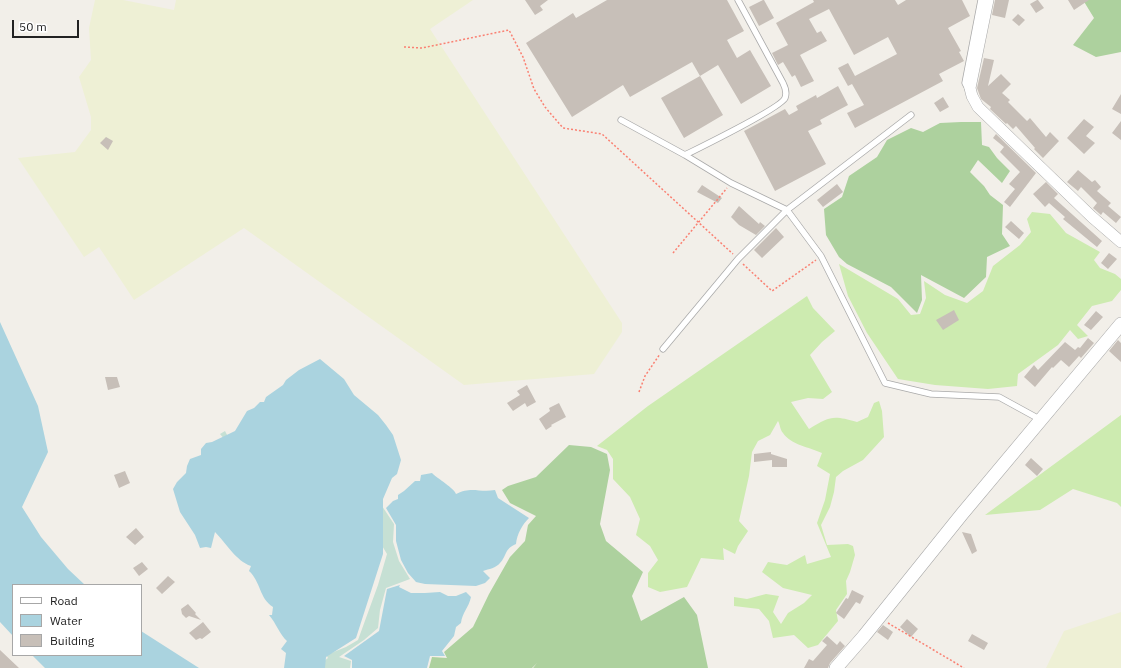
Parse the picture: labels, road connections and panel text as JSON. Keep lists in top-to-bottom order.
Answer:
{
  "legend": ["Road", "Water", "Building"],
  "scale_bar": "50 m"
}
